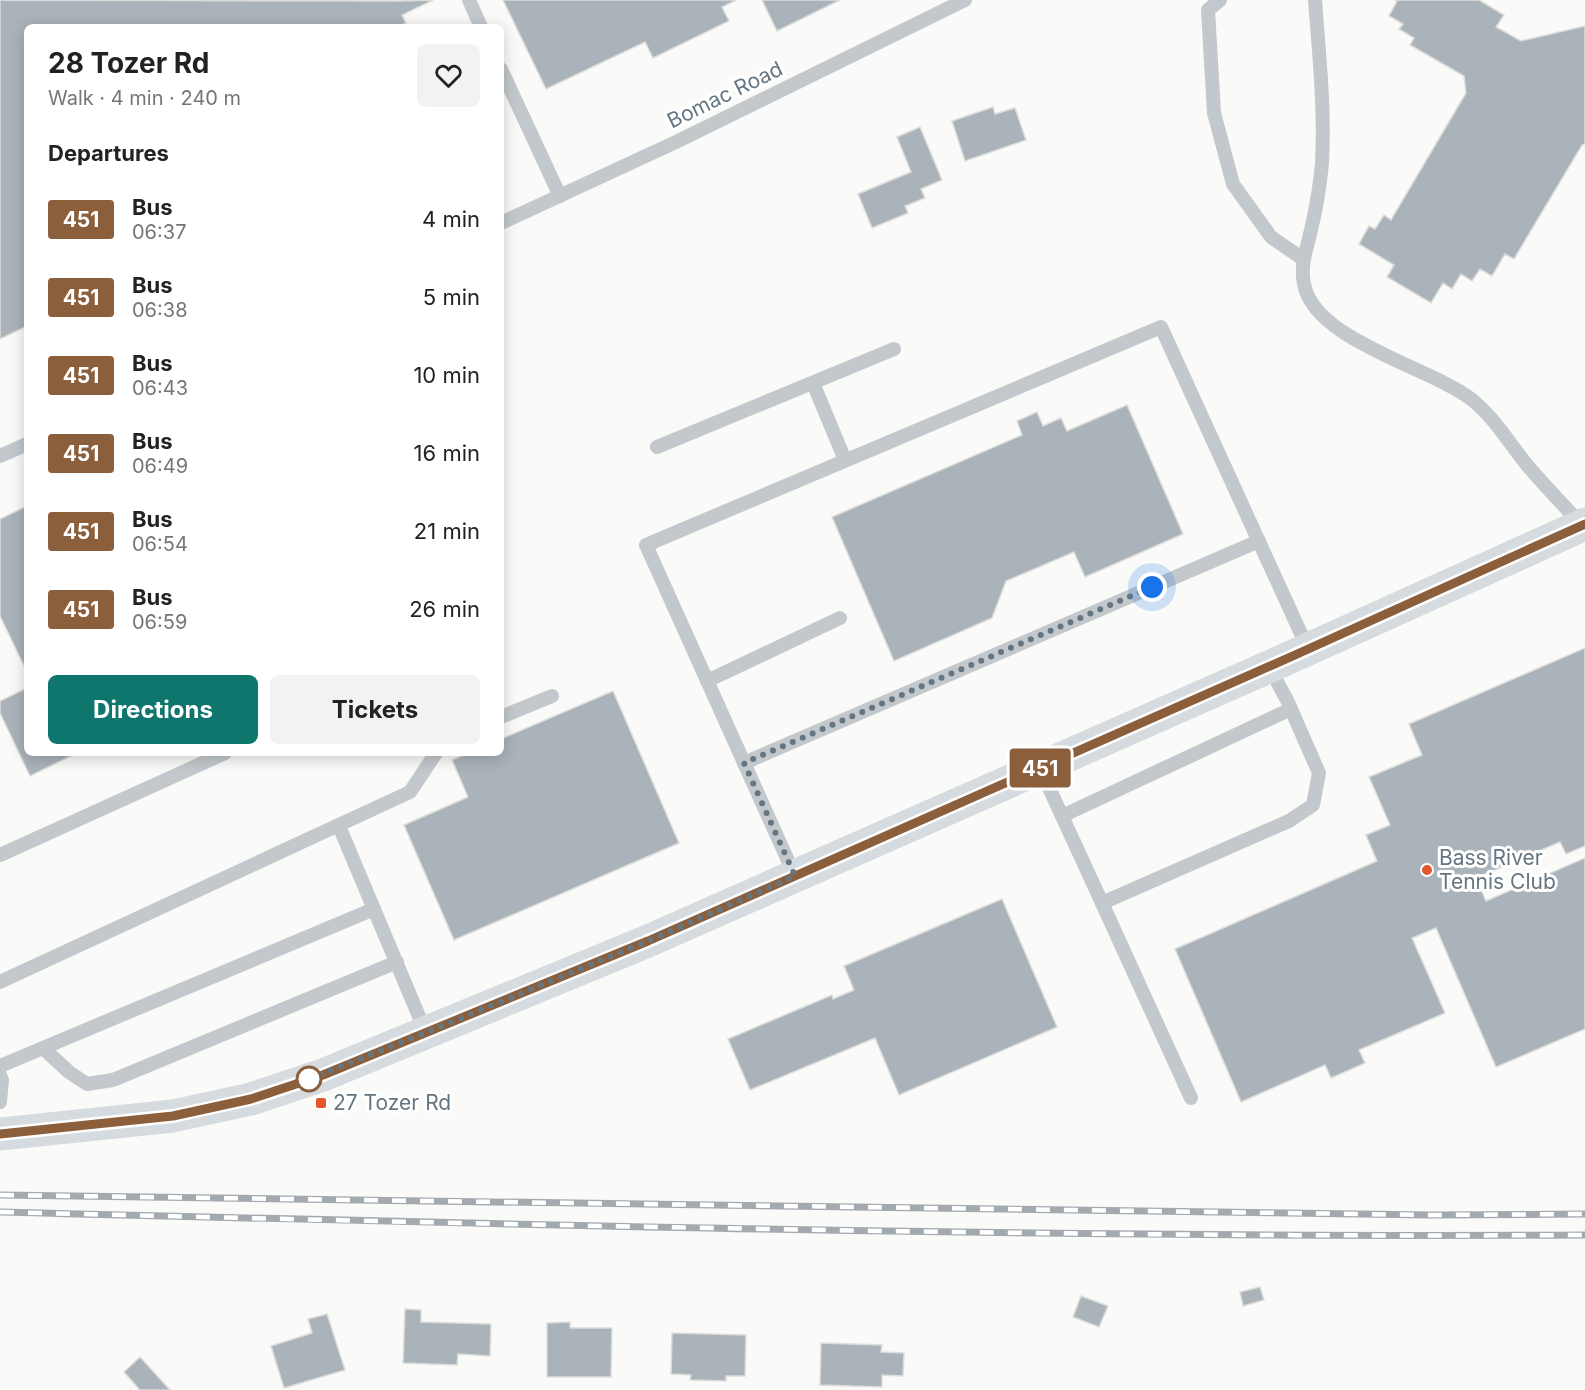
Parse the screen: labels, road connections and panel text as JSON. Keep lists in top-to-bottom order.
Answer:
{
  "streets": {
    "lane": ["Bomac Road"]
  },
  "places": {
    "other": ["Bass River Tennis Club"],
    "transit": ["27 Tozer Rd"]
  },
  "lines": ["bus line 451"],
  "page": {
    "on_map": "451",
    "heading": [
      ["28 Tozer Rd", "Walk · 4 min · 240 m"],
      "Departures"
    ],
    "list": [
      {
        "mark": "451",
        "name": "Bus",
        "note": "06:37",
        "value": "4 min"
      },
      {
        "mark": "451",
        "name": "Bus",
        "note": "06:38",
        "value": "5 min"
      },
      {
        "mark": "451",
        "name": "Bus",
        "note": "06:43",
        "value": "10 min"
      },
      {
        "mark": "451",
        "name": "Bus",
        "note": "06:49",
        "value": "16 min"
      },
      {
        "mark": "451",
        "name": "Bus",
        "note": "06:54",
        "value": "21 min"
      },
      {
        "mark": "451",
        "name": "Bus",
        "note": "06:59",
        "value": "26 min"
      }
    ],
    "buttons": ["Directions", "Tickets"]
  }
}
